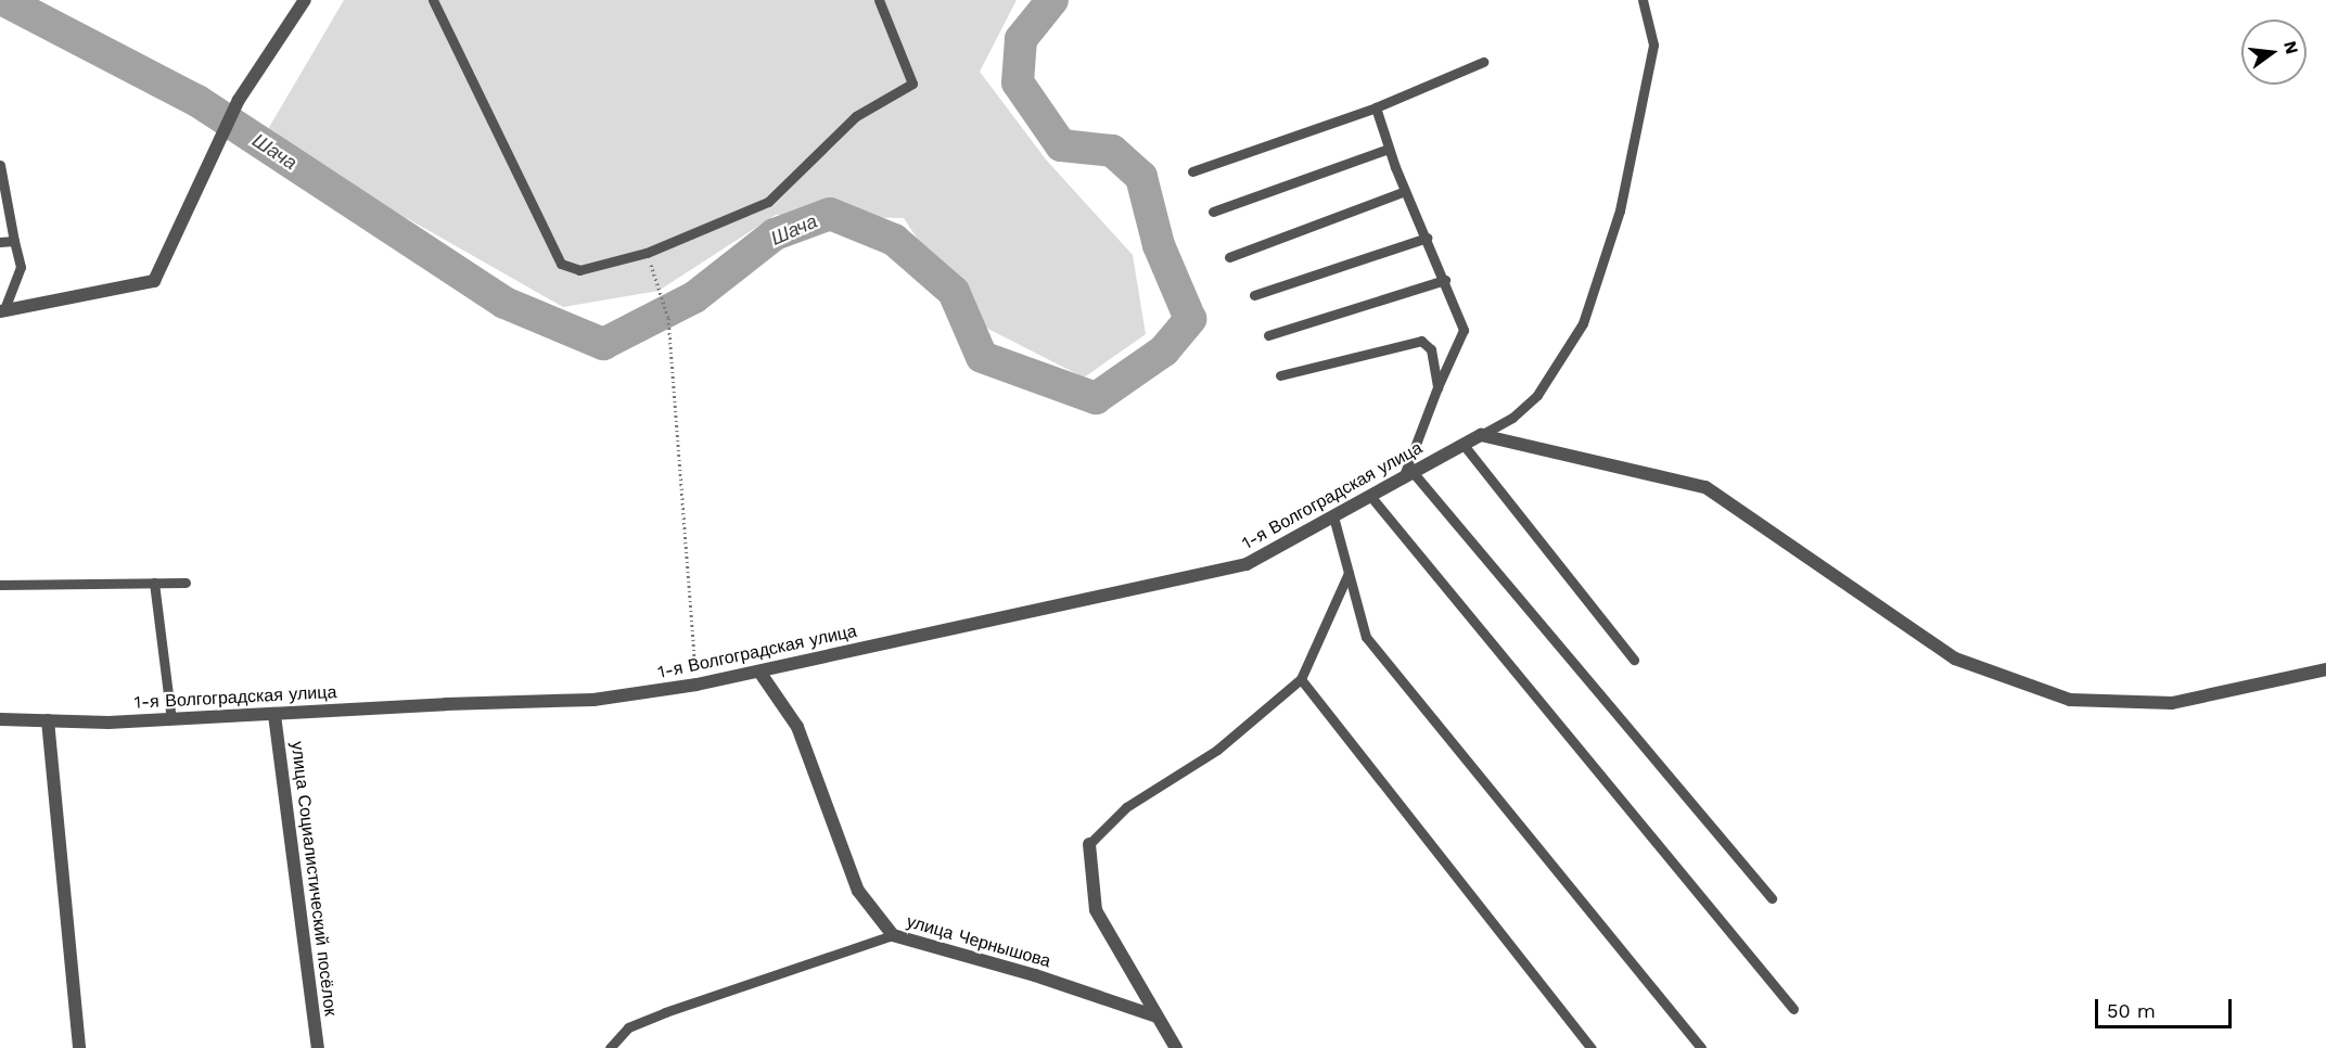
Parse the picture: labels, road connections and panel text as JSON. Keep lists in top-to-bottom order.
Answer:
{
  "streets": {
    "street": ["1-я Волгоградская улица", "улица Социалистический посёлок", "улица Чернышова"]
  },
  "crossings": [
    ["1-я Волгоградская улица", "улица Социалистический посёлок"],
    ["1-я Волгоградская улица", "улица Чернышова"]
  ],
  "water": ["Шача"],
  "scale_bar": "50 m",
  "north": "right"
}
